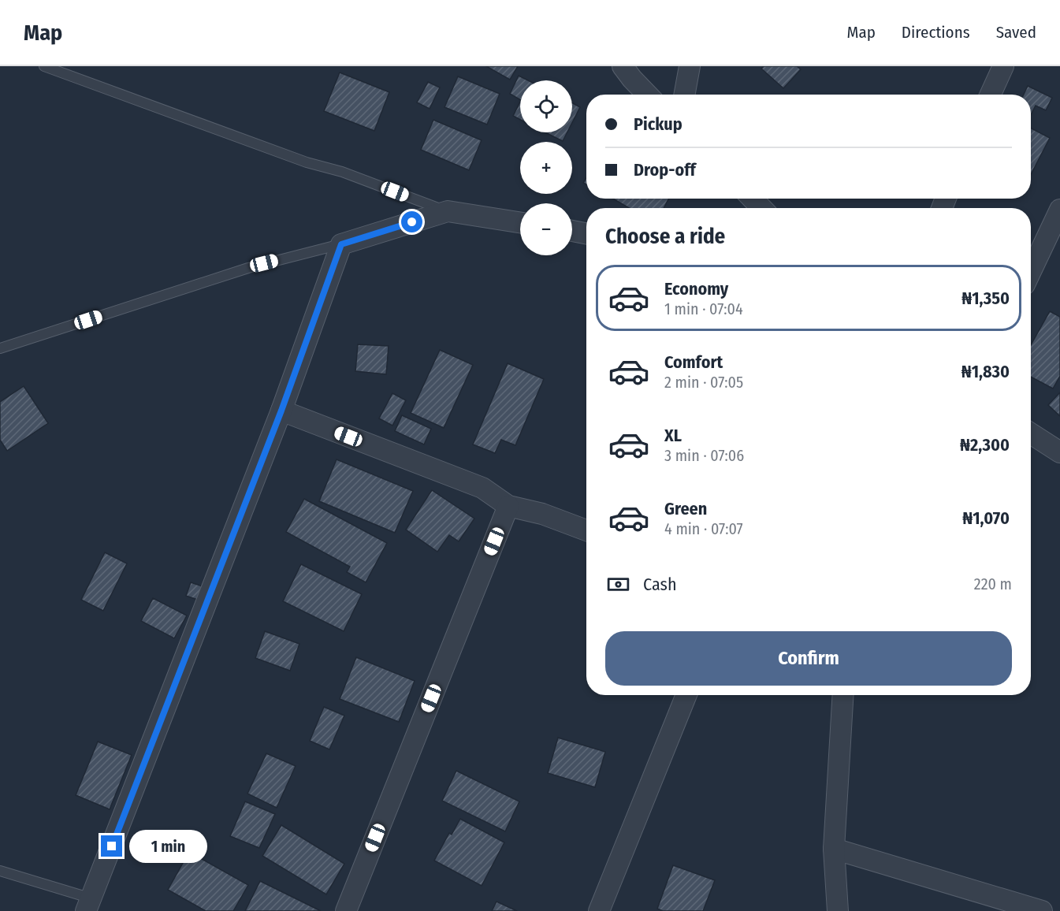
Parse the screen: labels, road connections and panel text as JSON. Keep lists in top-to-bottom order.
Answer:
{
  "page": {
    "header": "Map",
    "nav": ["Map", "Directions", "Saved"],
    "map_buttons": ["+", "−"],
    "banner": ["Pickup", "Drop-off"],
    "heading": "Choose a ride",
    "list": [
      {
        "name": "Economy",
        "note": "1 min · 07:04",
        "value": "₦1,350"
      },
      {
        "name": "Comfort",
        "note": "2 min · 07:05",
        "value": "₦1,830"
      },
      {
        "name": "XL",
        "note": "3 min · 07:06",
        "value": "₦2,300"
      },
      {
        "name": "Green",
        "note": "4 min · 07:07",
        "value": "₦1,070"
      }
    ],
    "pay": ["Cash", "220 m"],
    "buttons": "Confirm",
    "bubble": "1 min"
  }
}
